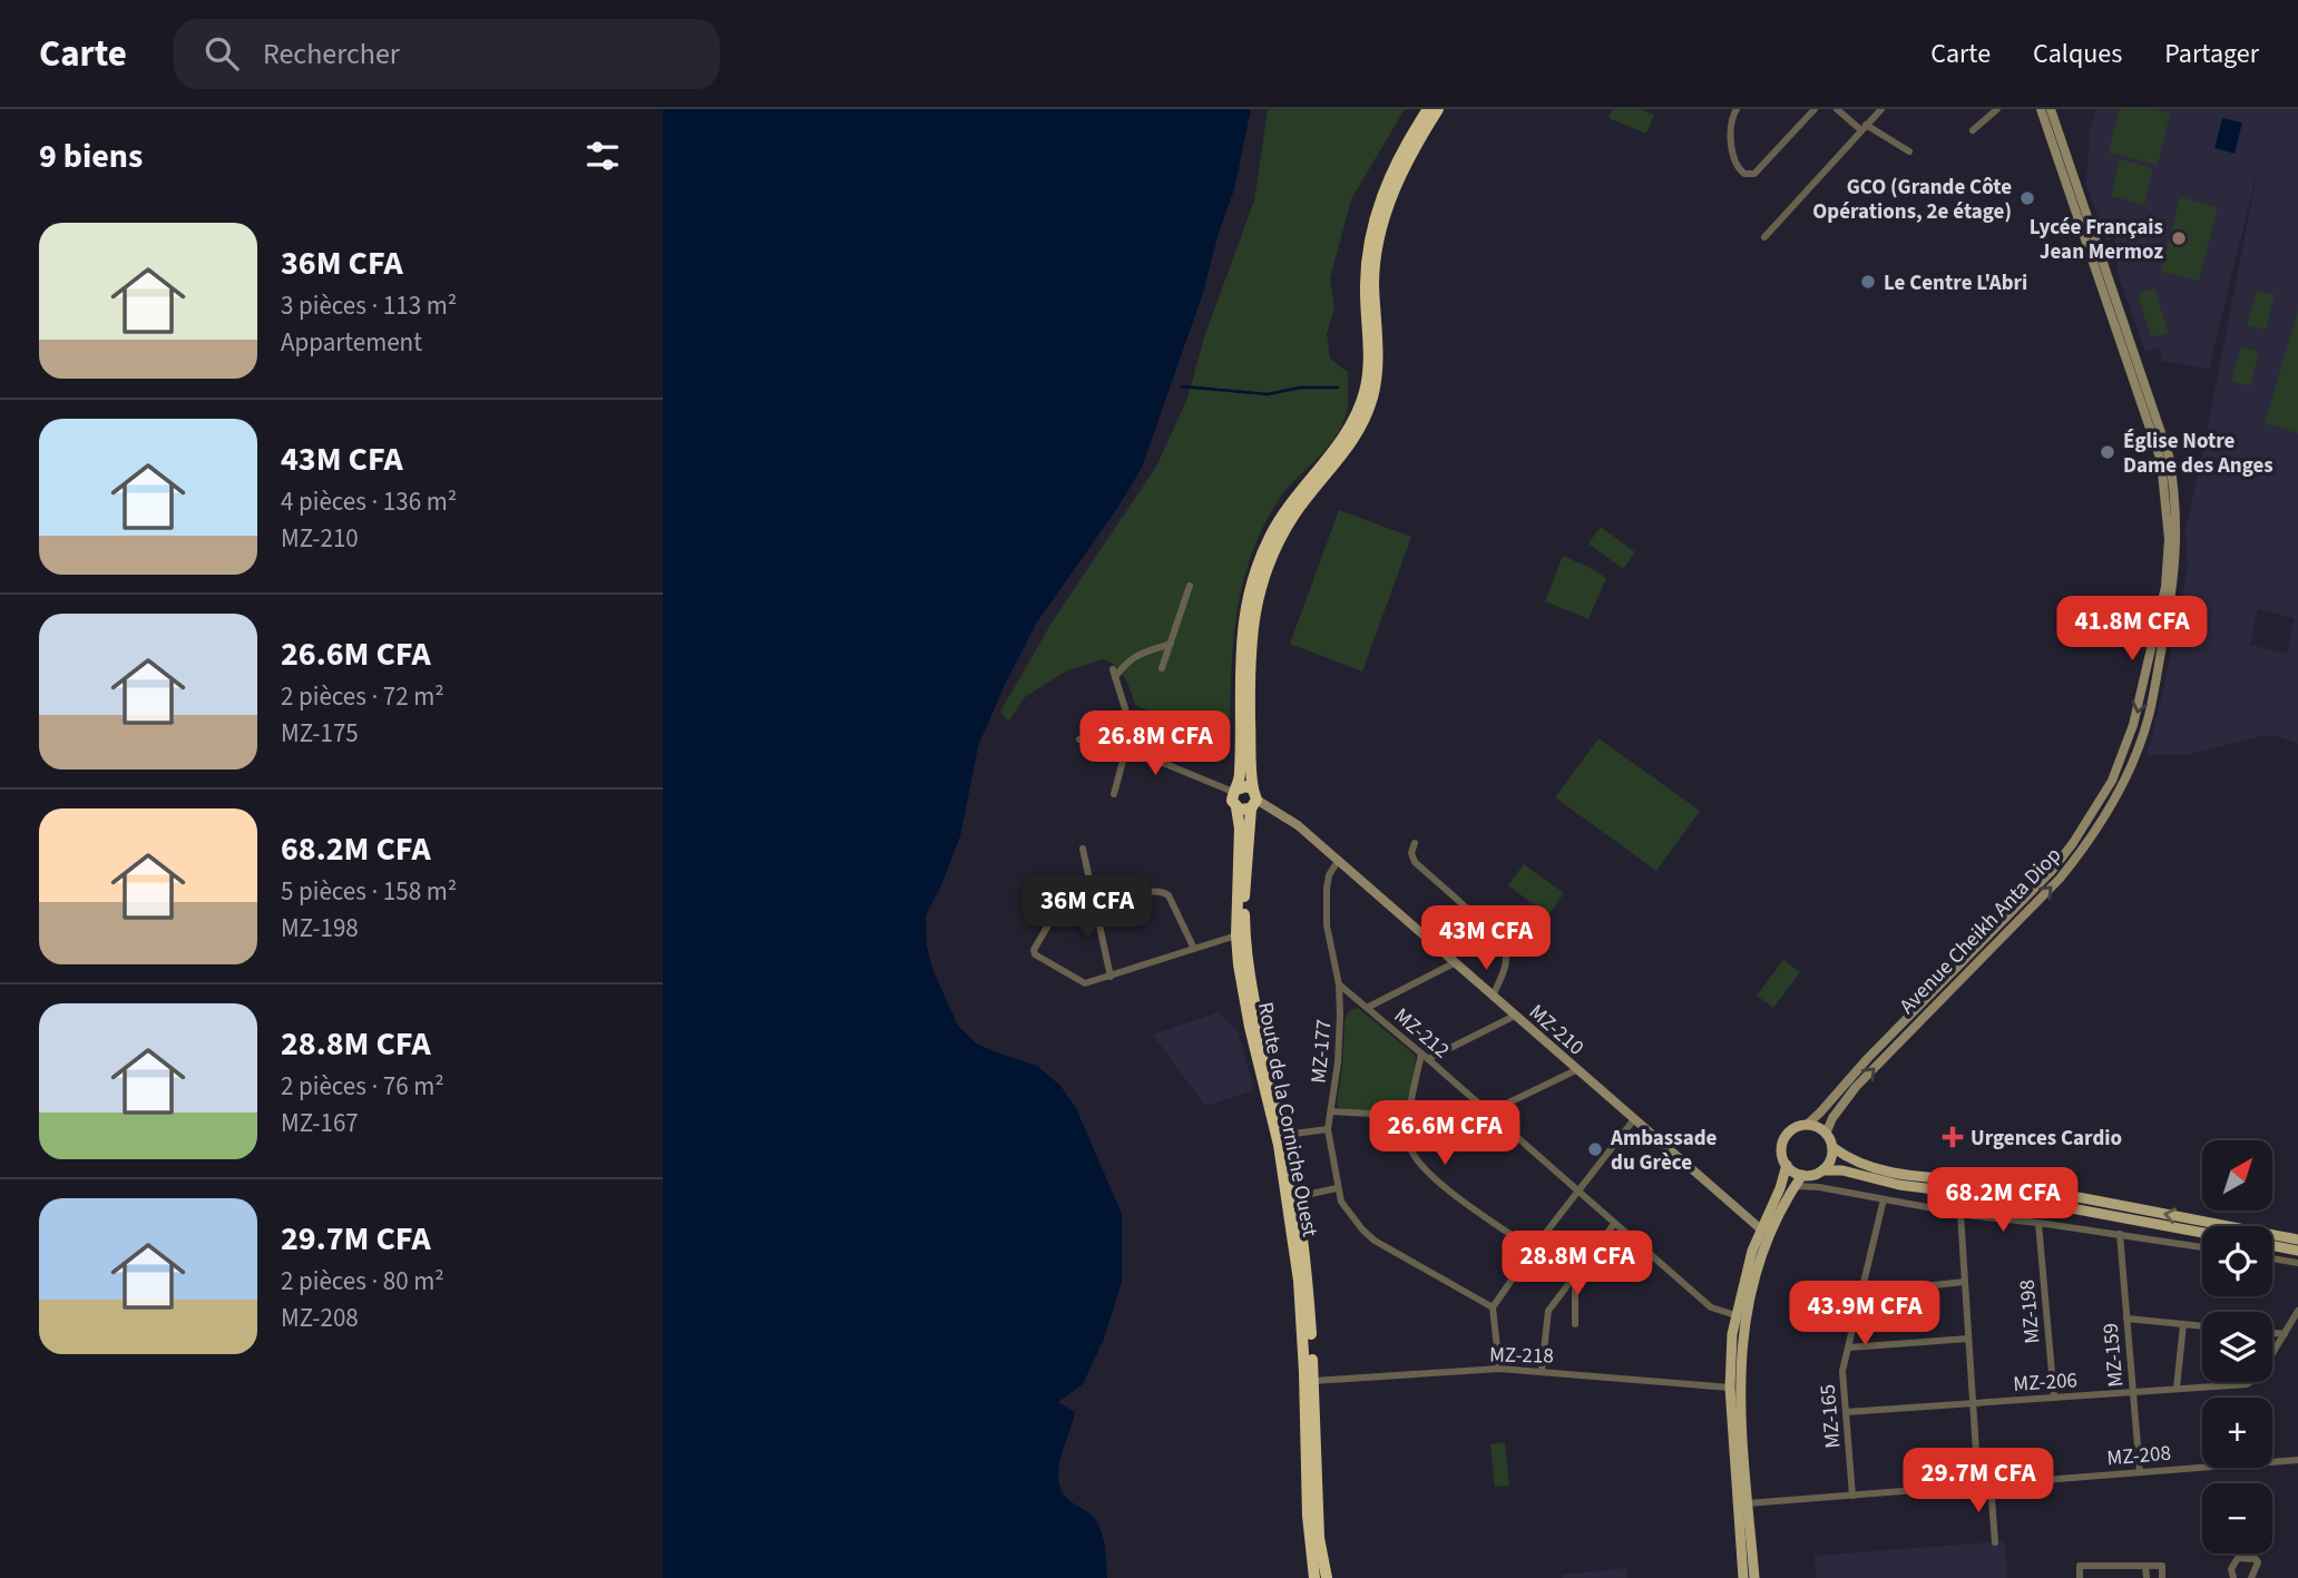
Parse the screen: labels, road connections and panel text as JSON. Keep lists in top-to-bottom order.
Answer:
{
  "streets": {
    "highway": ["Route de la Corniche Ouest"],
    "street": [
      "Avenue Cheikh Anta Diop",
      "MZ-210",
      "MZ-212",
      "MZ-177",
      "MZ-198",
      "MZ-218",
      "MZ-159",
      "MZ-206",
      "MZ-165",
      "MZ-208"
    ]
  },
  "crossings": [
    ["MZ-210", "MZ-177"],
    ["MZ-210", "Route de la Corniche Ouest"],
    ["MZ-212", "MZ-177"],
    ["Route de la Corniche Ouest", "MZ-218"],
    ["MZ-198", "MZ-206"],
    ["MZ-159", "MZ-206"],
    ["MZ-159", "MZ-208"],
    ["MZ-206", "MZ-165"],
    ["MZ-165", "MZ-208"]
  ],
  "places": {
    "other": [
      "GCO (Grande Côte Opérations, 2e étage)",
      "Lycée Français Jean Mermoz",
      "Le Centre L'Abri",
      "Église Notre Dame des Anges",
      "Ambassade du Grèce"
    ],
    "health": ["Urgences Cardio"]
  },
  "north": "top right",
  "page": {
    "header": "Carte",
    "search": "Rechercher",
    "nav": ["Carte", "Calques", "Partager"],
    "heading": "9 biens",
    "list": [
      {
        "name": "36M CFA",
        "note": "3 pièces · 113 m² · Appartement"
      },
      {
        "name": "43M CFA",
        "note": "4 pièces · 136 m² · MZ-210"
      },
      {
        "name": "26.6M CFA",
        "note": "2 pièces · 72 m² · MZ-175"
      },
      {
        "name": "68.2M CFA",
        "note": "5 pièces · 158 m² · MZ-198"
      },
      {
        "name": "28.8M CFA",
        "note": "2 pièces · 76 m² · MZ-167"
      },
      {
        "name": "29.7M CFA",
        "note": "2 pièces · 80 m² · MZ-208"
      }
    ],
    "price": [
      "41.8M CFA",
      "26.8M CFA",
      "36M CFA",
      "43M CFA",
      "26.6M CFA",
      "68.2M CFA",
      "28.8M CFA",
      "43.9M CFA",
      "29.7M CFA"
    ],
    "map_buttons": ["+", "−"]
  }
}
